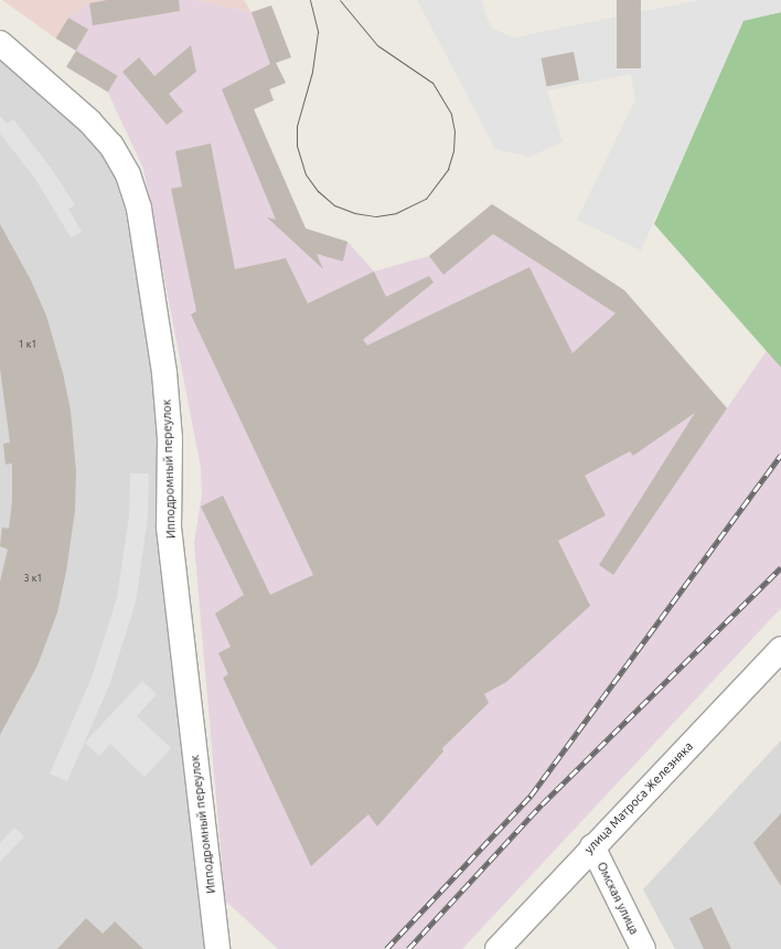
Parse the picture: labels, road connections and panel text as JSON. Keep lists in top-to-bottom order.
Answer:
{
  "streets": {
    "street": ["Ипподромный переулок", "улица Матроса Железняка", "Омская улица"]
  },
  "crossings": [
    ["улица Матроса Железняка", "Омская улица"]
  ],
  "house_numbers": ["1 к1", "3 к1"]
}
